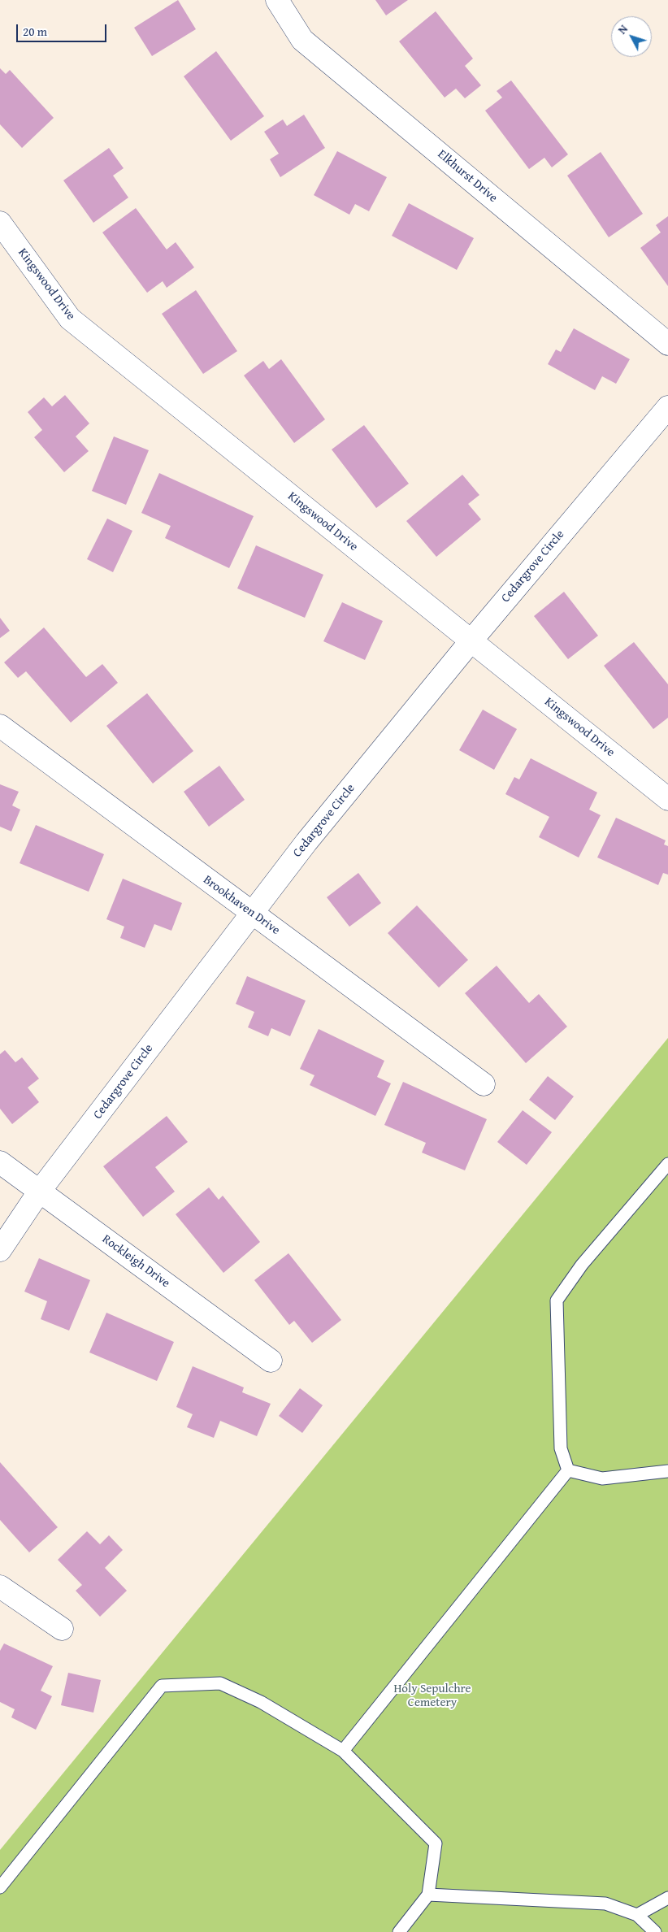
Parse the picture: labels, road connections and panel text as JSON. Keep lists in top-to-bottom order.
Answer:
{
  "streets": {
    "street": [
      "Elkhurst Drive",
      "Kingswood Drive",
      "Cedargrove Circle",
      "Brookhaven Drive",
      "Rockleigh Drive"
    ]
  },
  "crossings": [
    ["Kingswood Drive", "Cedargrove Circle"],
    ["Cedargrove Circle", "Brookhaven Drive"],
    ["Cedargrove Circle", "Rockleigh Drive"]
  ],
  "parks": ["Holy Sepulchre Cemetery"],
  "scale_bar": "20 m",
  "north": "top left"
}
